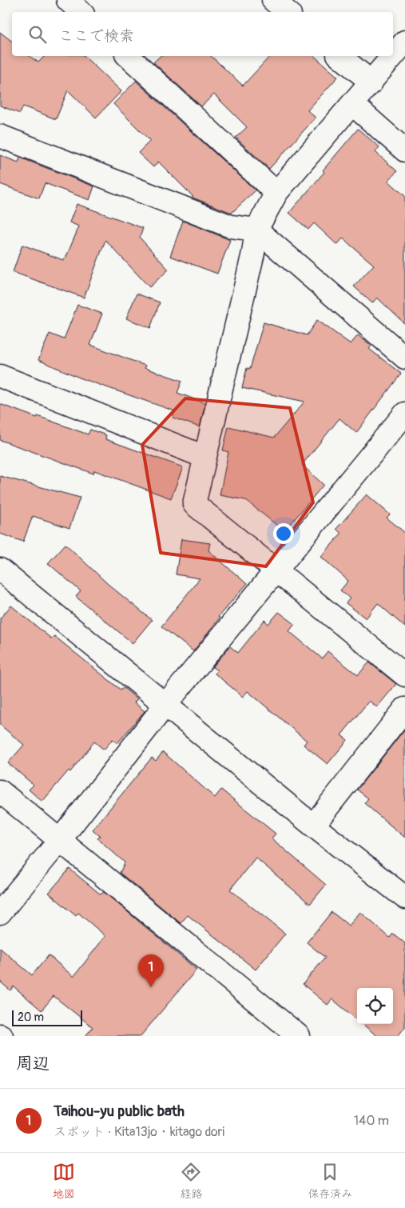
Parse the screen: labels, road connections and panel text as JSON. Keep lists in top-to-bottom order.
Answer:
{
  "scale_bar": "20 m",
  "page": {
    "search": "ここで検索",
    "pins": "1",
    "scale": "20 m",
    "heading": "周辺",
    "list": [
      {
        "mark": "1",
        "name": "Taihou-yu public bath",
        "note": "スポット · Kita13jo・kitago dori",
        "value": "140 m"
      }
    ],
    "nav": ["地図", "経路", "保存済み"]
  }
}
